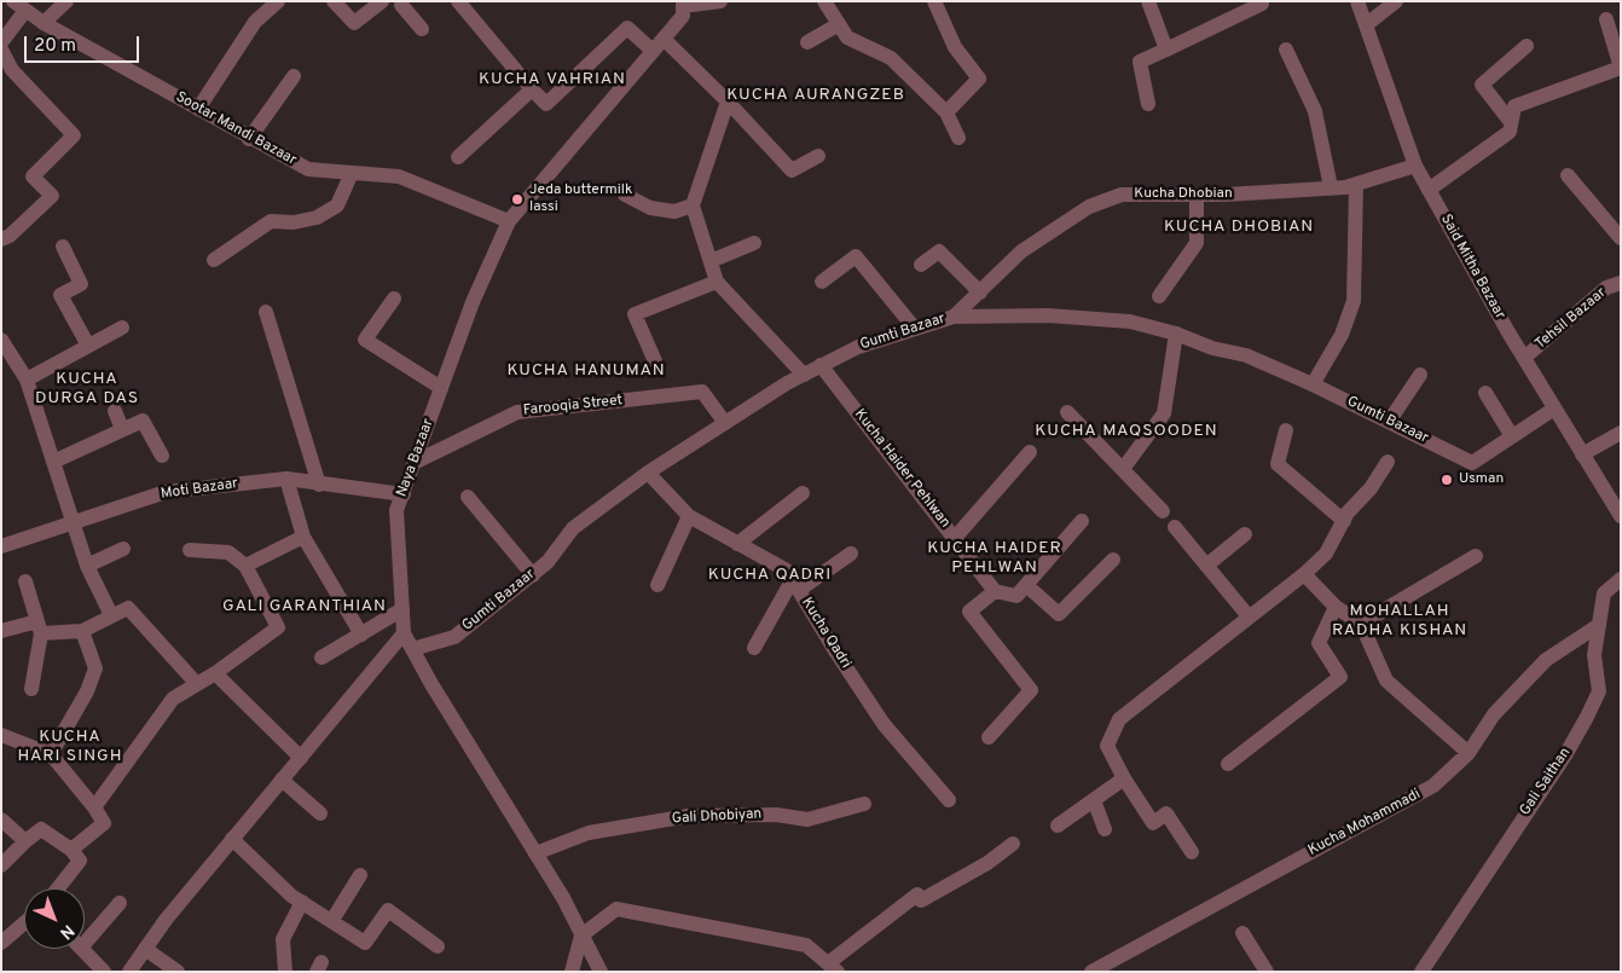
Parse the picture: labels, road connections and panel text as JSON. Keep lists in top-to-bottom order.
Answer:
{
  "streets": {
    "street": [
      "Sootar Mandi Bazaar",
      "Kucha Dhobian",
      "Said Mitha Bazaar",
      "Tehsil Bazaar",
      "Gumti Bazaar",
      "Farooqia Street",
      "Naya Bazaar",
      "Kucha Haider Pehlwan",
      "Moti Bazaar",
      "Kucha Qadri",
      "Gali Saithan",
      "Gali Dhobiyan",
      "Kucha Mohammadi"
    ]
  },
  "crossings": [
    ["Sootar Mandi Bazaar", "Naya Bazaar"],
    ["Kucha Dhobian", "Said Mitha Bazaar"],
    ["Kucha Dhobian", "Gumti Bazaar"],
    ["Said Mitha Bazaar", "Tehsil Bazaar"],
    ["Said Mitha Bazaar", "Gumti Bazaar"],
    ["Gumti Bazaar", "Farooqia Street"],
    ["Gumti Bazaar", "Naya Bazaar"],
    ["Gumti Bazaar", "Kucha Haider Pehlwan"],
    ["Gumti Bazaar", "Kucha Qadri"],
    ["Farooqia Street", "Naya Bazaar"],
    ["Naya Bazaar", "Moti Bazaar"],
    ["Naya Bazaar", "Gali Dhobiyan"],
    ["Gali Saithan", "Kucha Mohammadi"]
  ],
  "districts": [
    "KUCHA VAHRIAN",
    "KUCHA AURANGZEB",
    "KUCHA DHOBIAN",
    "KUCHA HANUMAN",
    "KUCHA DURGA DAS",
    "KUCHA MAQSOODEN",
    "KUCHA HAIDER PEHLWAN",
    "KUCHA QADRI",
    "GALI GARANTHIAN",
    "MOHALLAH RADHA KISHAN",
    "KUCHA HARI SINGH"
  ],
  "places": ["Jeda buttermilk lassi", "Usman"],
  "scale_bar": "20 m",
  "north": "bottom right"
}
